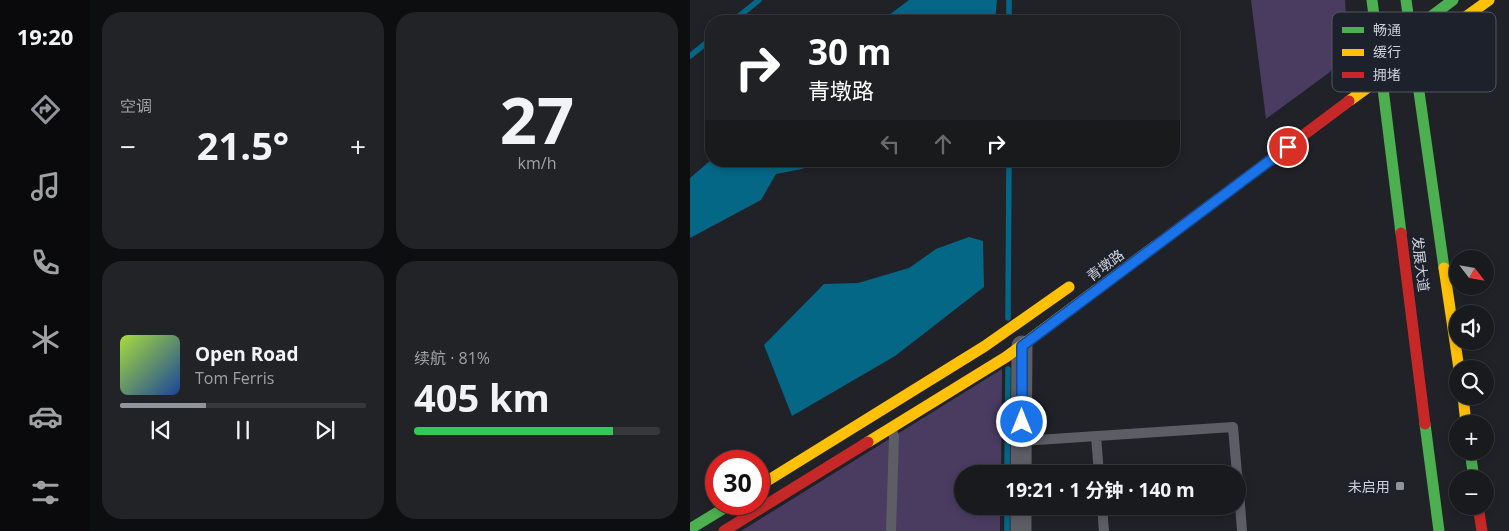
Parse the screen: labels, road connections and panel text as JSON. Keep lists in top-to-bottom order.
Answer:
{
  "streets": {
    "main road": ["发展大道", "青墩路"]
  },
  "places": {
    "transit": ["未启用"]
  },
  "legend": ["畅通", "缓行", "拥堵"],
  "north": "bottom right",
  "page": {
    "tabs": "19:20",
    "tile": [
      "空调",
      ["27", "km/h"],
      ["续航 · 81%", "405 km"]
    ],
    "turn": ["30 m", "青墩路"],
    "heat": ["−", "21.5°", "+"],
    "map_buttons": ["+", "−"],
    "song": ["Open Road", "Tom Ferris"],
    "limit": "30",
    "trip": "19:21 · 1 分钟 · 140 m"
  }
}
